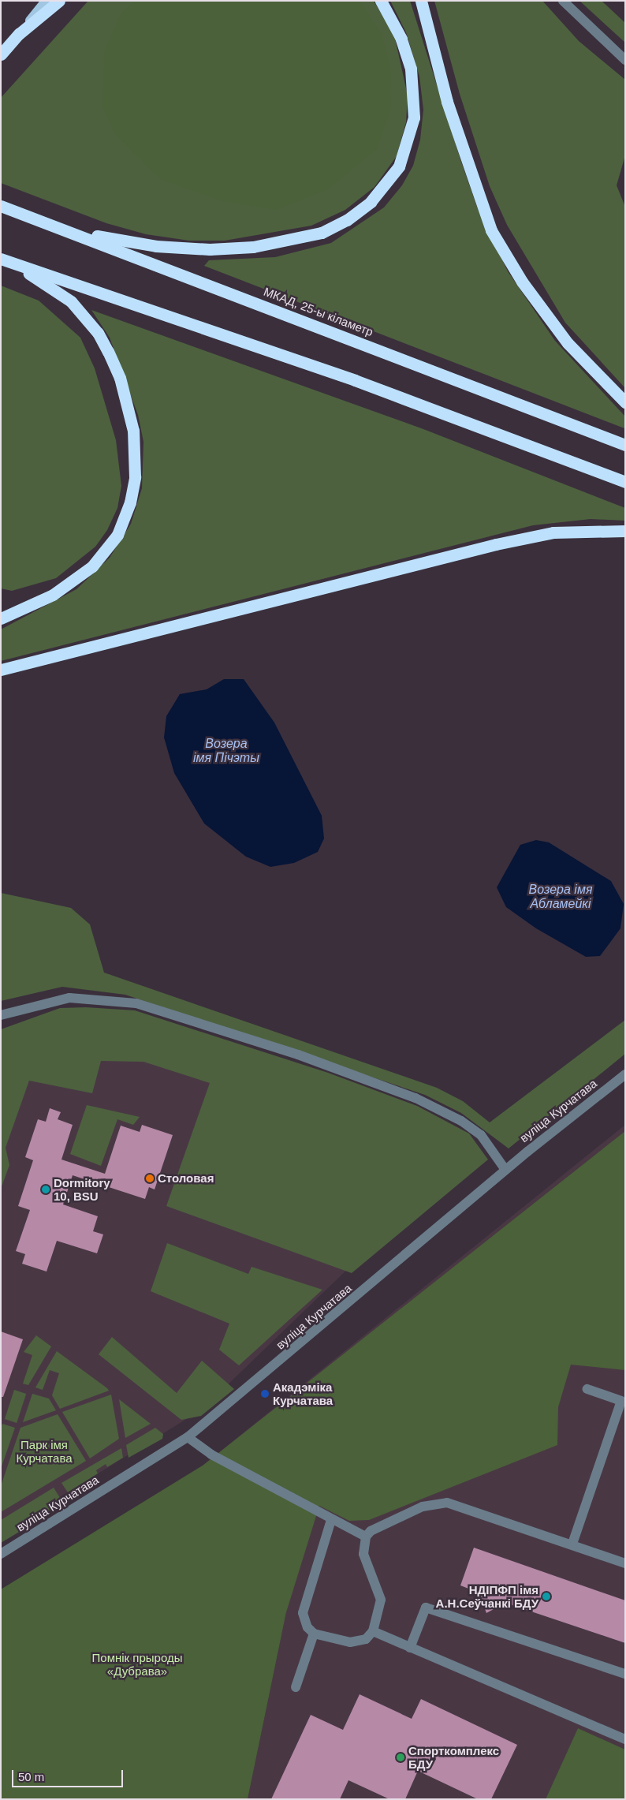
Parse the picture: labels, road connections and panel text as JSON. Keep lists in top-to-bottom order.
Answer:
{
  "streets": {
    "highway": ["МКАД, 25-ы кіламетр"],
    "street": ["вуліца Курчатава"]
  },
  "water": ["Возера імя Пічэты", "Возера імя Абламейкі"],
  "parks": ["Парк імя Курчатава", "Помнік прыроды «Дубрава»"],
  "places": [
    "Столовая",
    "Dormitory 10, BSU",
    "Акадэміка Курчатава",
    "НДІПФП імя А.Н.Сеўчанкі БДУ",
    "Спорткомплекс БДУ"
  ],
  "scale_bar": "50 m"
}
